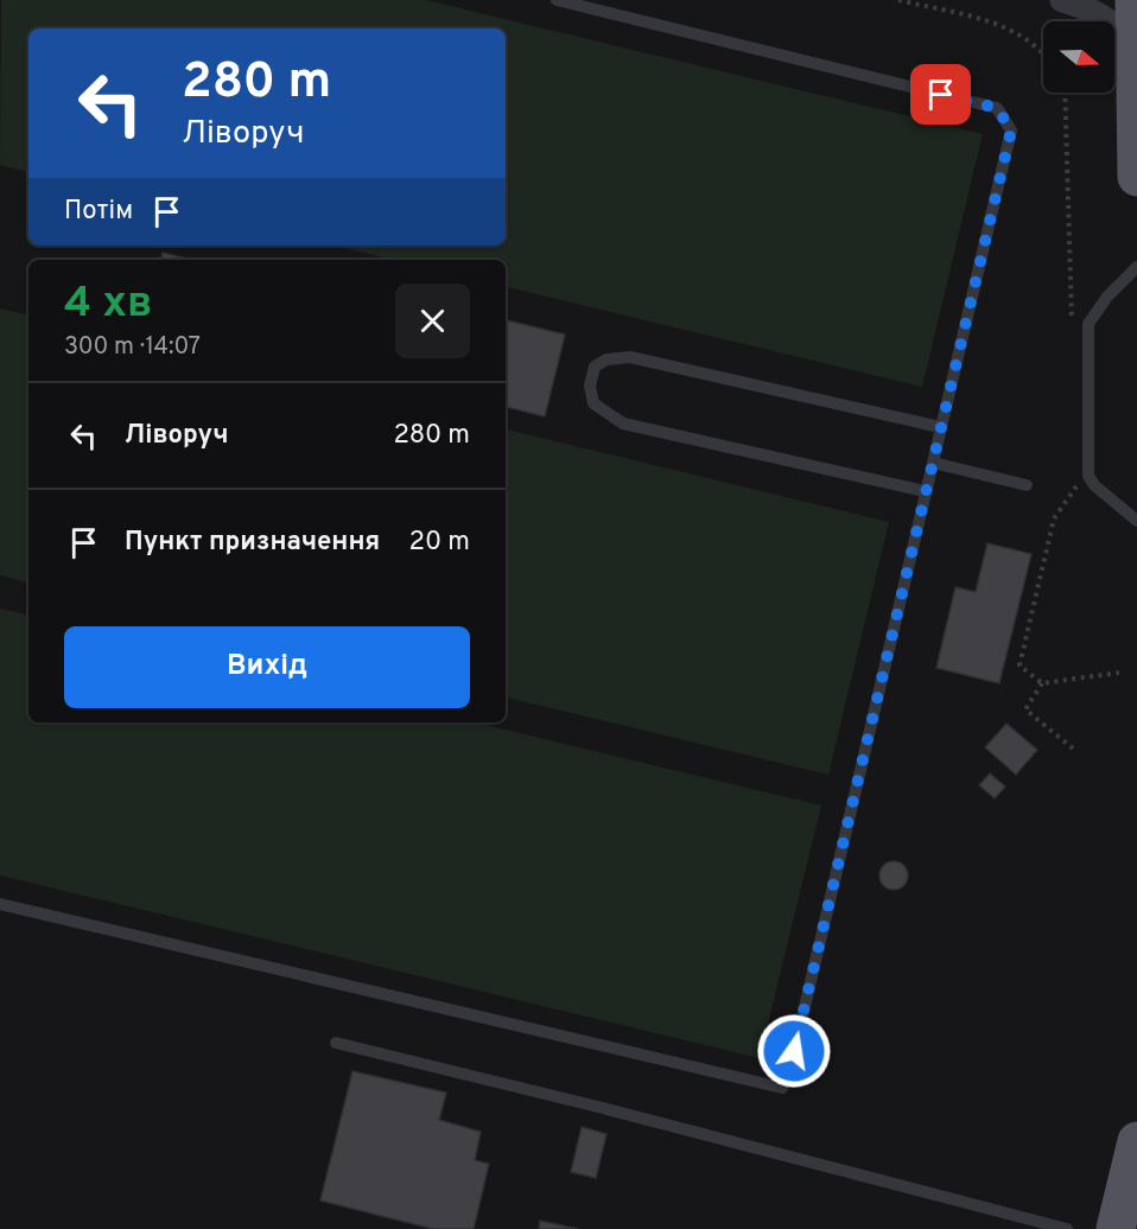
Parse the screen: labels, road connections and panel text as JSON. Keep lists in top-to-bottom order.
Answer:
{
  "north": "right",
  "page": {
    "turn": ["280 m", "Ліворуч"],
    "then": "Потім",
    "heading": ["4 хв", "300 m · 14:07"],
    "list": [
      {
        "name": "Ліворуч",
        "value": "280 m"
      },
      {
        "name": "Пункт призначення",
        "value": "20 m"
      }
    ],
    "buttons": "Вихід"
  }
}
